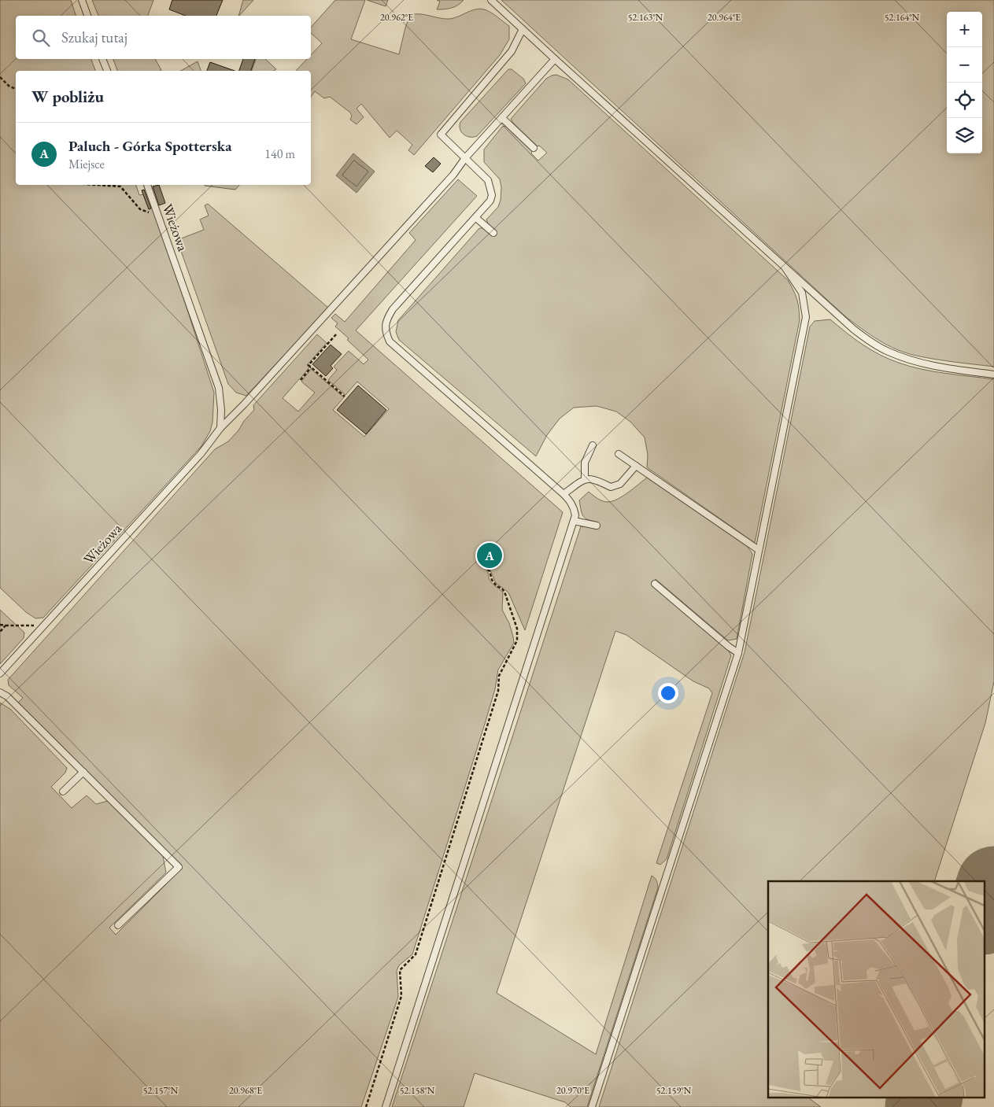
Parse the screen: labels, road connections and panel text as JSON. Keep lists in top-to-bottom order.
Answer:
{
  "streets": {
    "lane": ["Wieżowa"]
  },
  "page": {
    "map_buttons": ["+", "−"],
    "search": "Szukaj tutaj",
    "heading": "W pobliżu",
    "list": [
      {
        "mark": "A",
        "name": "Paluch - Górka Spotterska",
        "note": "Miejsce",
        "value": "140 m"
      }
    ],
    "pins": "A"
  },
  "coordinates": [
    "20.962°E",
    "20.964°E",
    "52.163°N",
    "52.164°N",
    "52.157°N",
    "52.158°N",
    "52.159°N",
    "20.968°E",
    "20.970°E"
  ]
}
